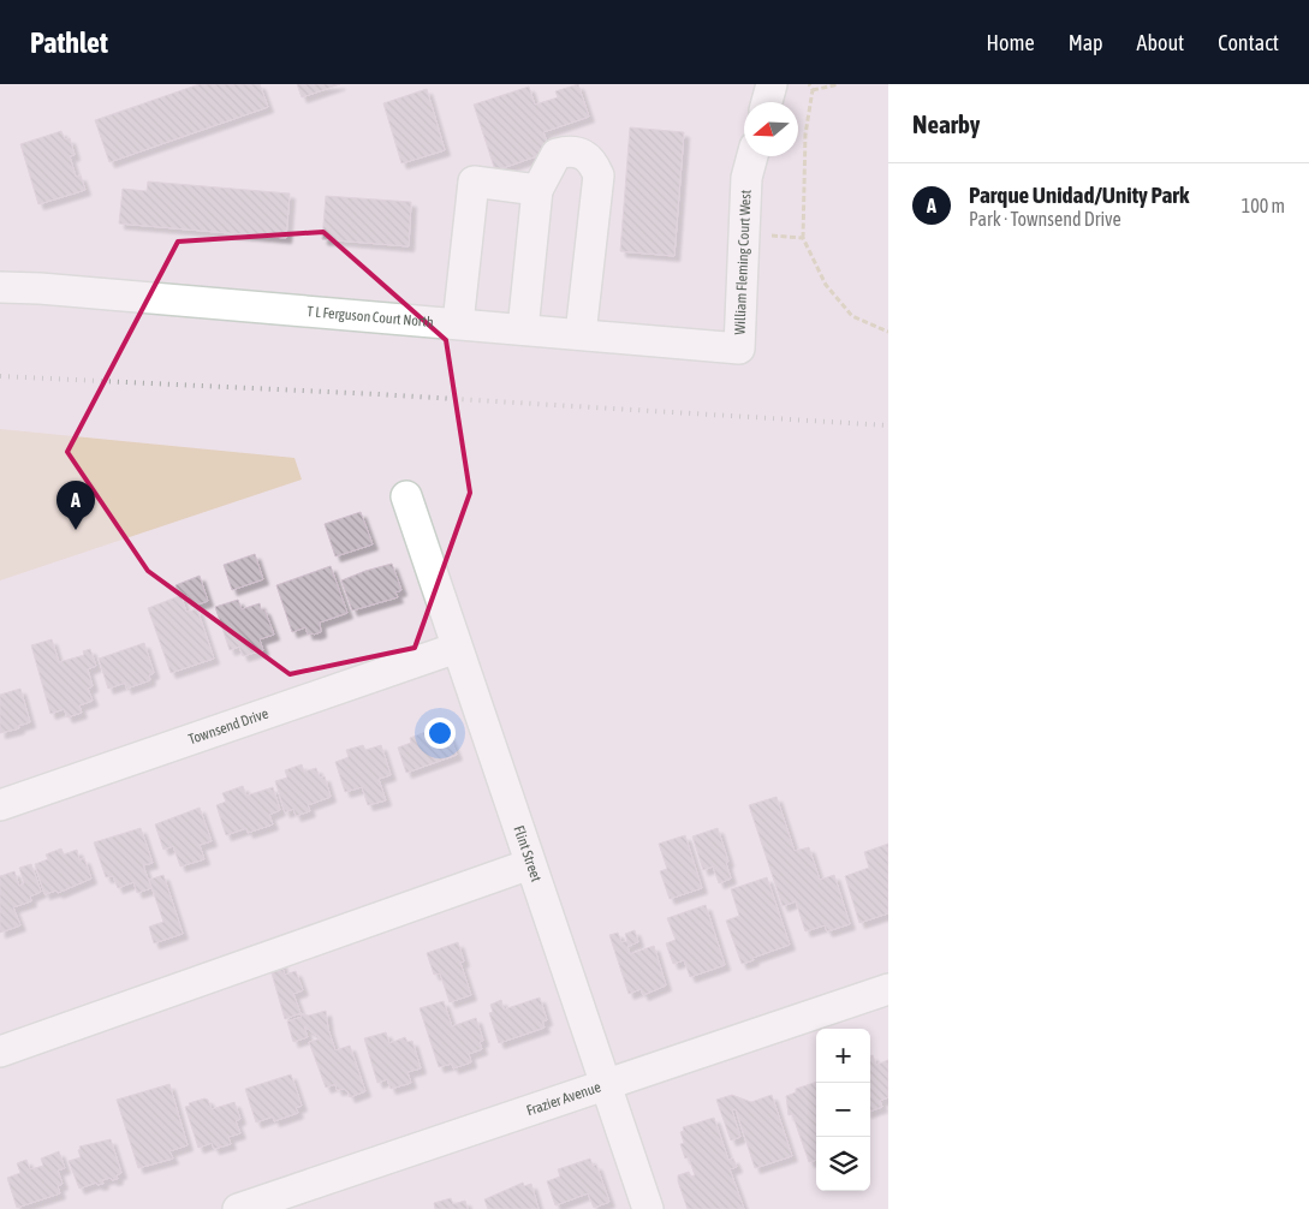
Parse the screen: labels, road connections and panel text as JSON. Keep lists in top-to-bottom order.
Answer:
{
  "streets": {
    "street": [
      "William Fleming Court West",
      "T L Ferguson Court North",
      "Townsend Drive",
      "Flint Street",
      "Frazier Avenue"
    ]
  },
  "crossings": [
    ["William Fleming Court West", "T L Ferguson Court North"],
    ["Townsend Drive", "Flint Street"],
    ["Flint Street", "Frazier Avenue"]
  ],
  "north": "left",
  "page": {
    "header": "Pathlet",
    "nav": [
      "Home",
      "Map",
      "About",
      "Contact"
    ],
    "heading": "Nearby",
    "list": [
      {
        "mark": "A",
        "name": "Parque Unidad/Unity Park",
        "note": "Park · Townsend Drive",
        "value": "100 m"
      }
    ],
    "pins": "A",
    "map_buttons": ["+", "−"]
  }
}
